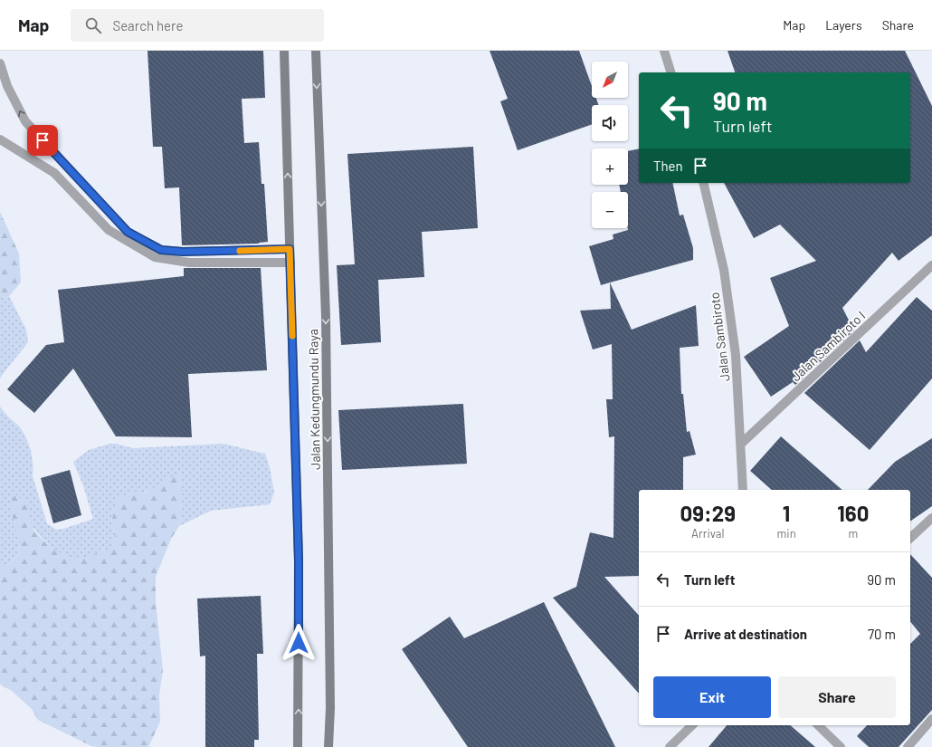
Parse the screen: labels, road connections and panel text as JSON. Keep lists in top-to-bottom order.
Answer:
{
  "streets": {
    "main road": ["Jalan Kedungmundu Raya"],
    "street": ["Jalan Sambiroto", "Jalan Sambiroto I"]
  },
  "crossings": [
    ["Jalan Sambiroto", "Jalan Sambiroto I"]
  ],
  "north": "bottom left",
  "page": {
    "header": "Map",
    "search": "Search here",
    "nav": ["Map", "Layers", "Share"],
    "map_buttons": ["+", "−"],
    "turn": ["90 m", "Turn left"],
    "then": "Then",
    "eta": [
      "09:29",
      "Arrival",
      "1",
      "min",
      "160",
      "m"
    ],
    "list": [
      {
        "name": "Turn left",
        "value": "90 m"
      },
      {
        "name": "Arrive at destination",
        "value": "70 m"
      }
    ],
    "buttons": ["Exit", "Share"]
  }
}
